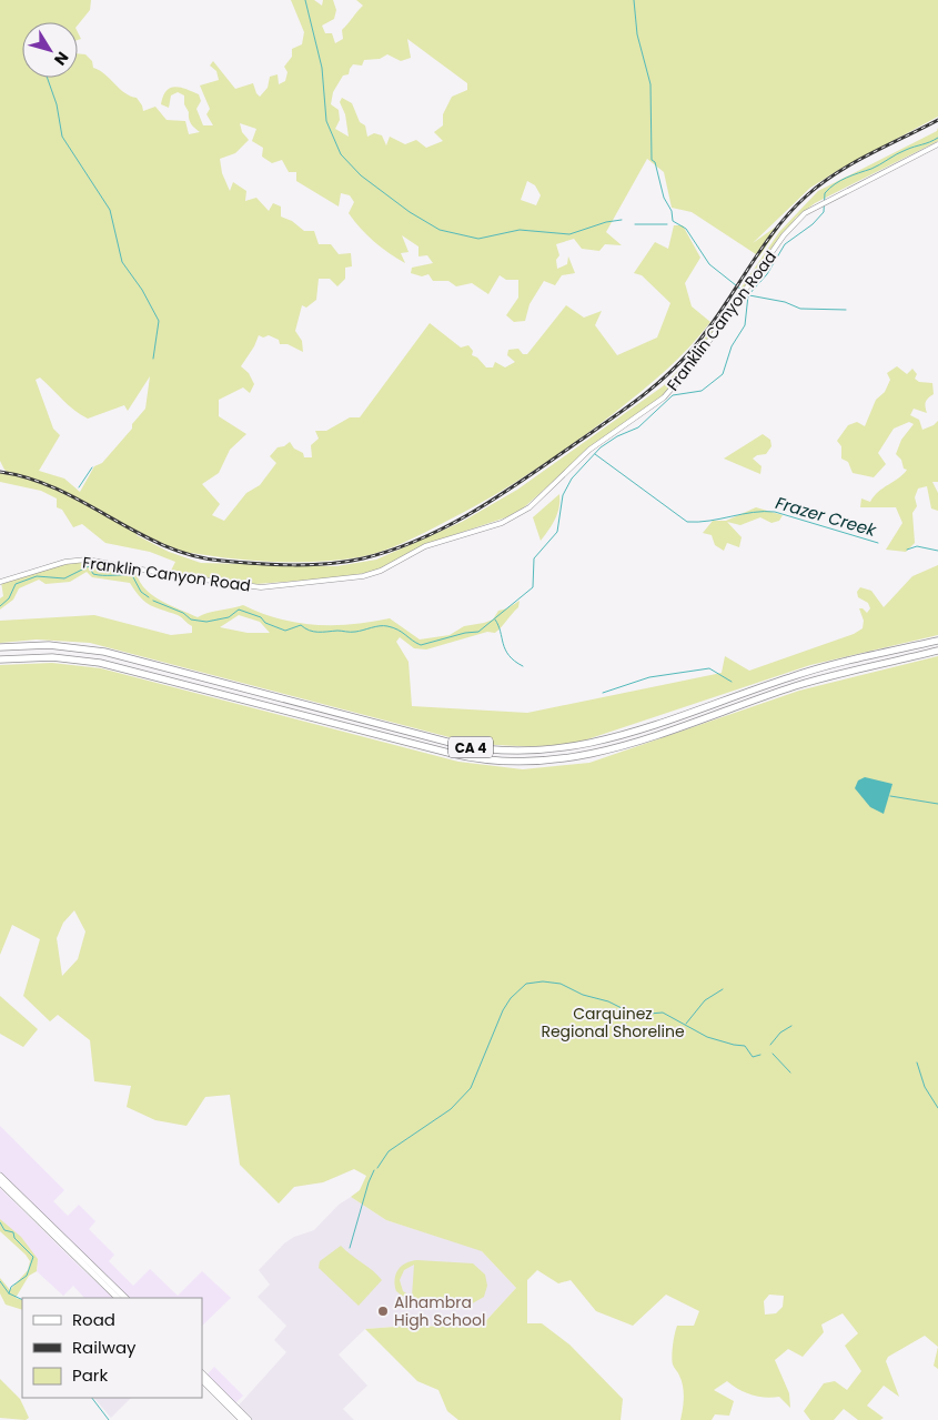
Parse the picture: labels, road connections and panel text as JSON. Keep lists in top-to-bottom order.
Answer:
{
  "streets": {
    "highway": ["CA 4"],
    "street": ["Franklin Canyon Road"]
  },
  "water": ["Frazer Creek"],
  "parks": ["Carquinez Regional Shoreline"],
  "places": ["Alhambra High School"],
  "legend": ["Road", "Railway", "Park"],
  "north": "bottom right"
}
